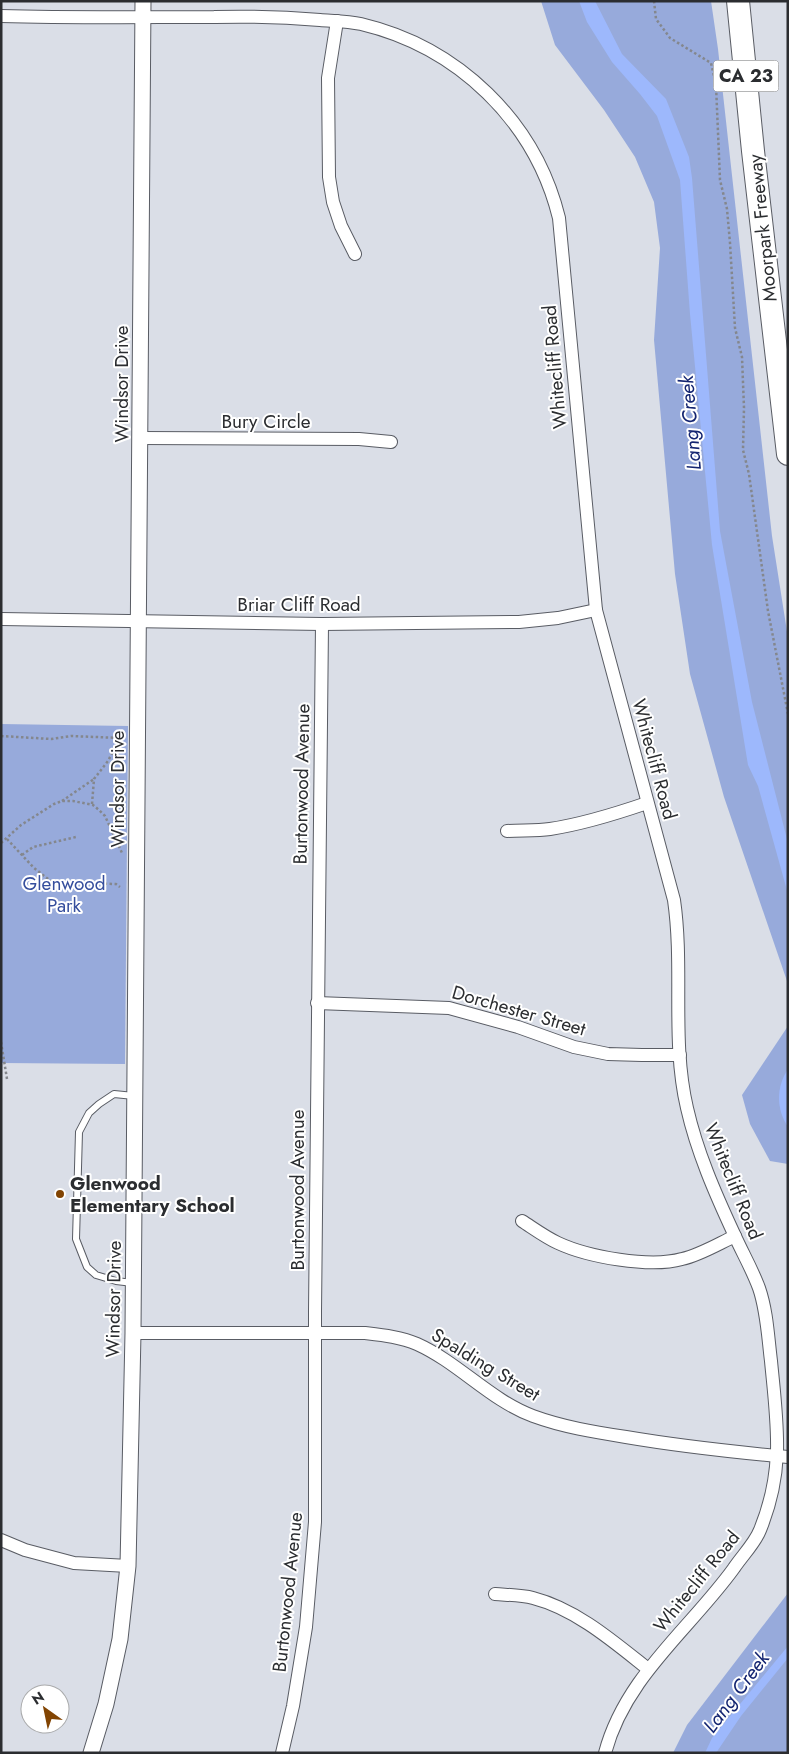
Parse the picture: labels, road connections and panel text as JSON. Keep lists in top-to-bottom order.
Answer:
{
  "streets": {
    "highway": ["CA 23", "Moorpark Freeway"],
    "street": [
      "Whitecliff Road",
      "Windsor Drive",
      "Bury Circle",
      "Briar Cliff Road",
      "Burtonwood Avenue",
      "Dorchester Street",
      "Spalding Street"
    ]
  },
  "crossings": [
    ["Whitecliff Road", "Windsor Drive"],
    ["Whitecliff Road", "Briar Cliff Road"],
    ["Whitecliff Road", "Dorchester Street"],
    ["Whitecliff Road", "Spalding Street"],
    ["Windsor Drive", "Bury Circle"],
    ["Windsor Drive", "Briar Cliff Road"],
    ["Windsor Drive", "Spalding Street"],
    ["Briar Cliff Road", "Burtonwood Avenue"],
    ["Burtonwood Avenue", "Dorchester Street"],
    ["Burtonwood Avenue", "Spalding Street"]
  ],
  "water": ["Lang Creek"],
  "parks": ["Glenwood Park"],
  "places": ["Glenwood Elementary School"],
  "north": "top left"
}
